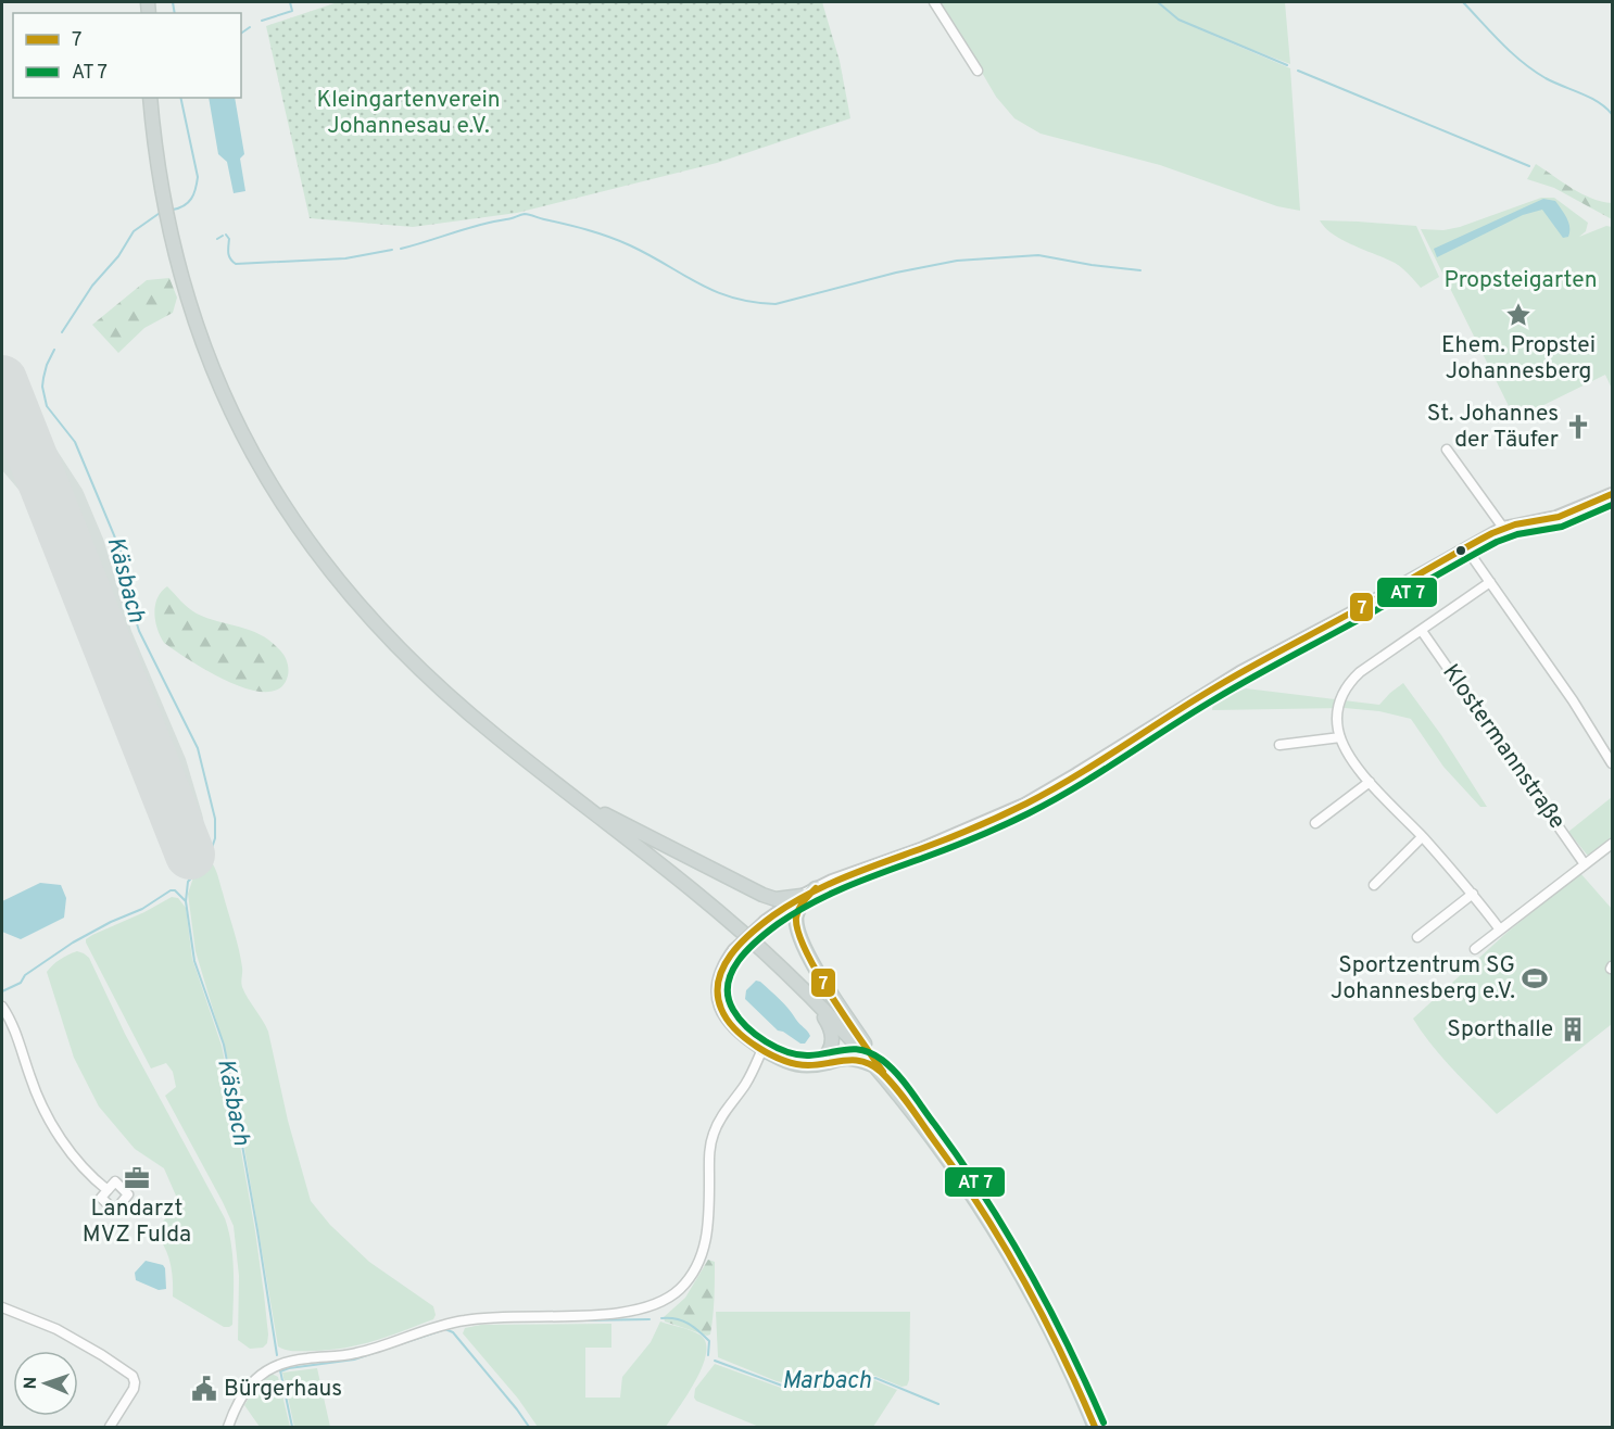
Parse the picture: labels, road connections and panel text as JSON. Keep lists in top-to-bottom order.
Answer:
{
  "streets": {
    "street": ["Klostermannstraße"]
  },
  "water": ["Käsbach", "Marbach"],
  "parks": ["Kleingartenverein Johannesau e.V.", "Propsteigarten"],
  "places": {
    "place": ["Ehem. Propstei Johannesberg"],
    "church": ["St. Johannes der Täufer"],
    "sports": ["Sportzentrum SG Johannesberg e.V."],
    "building": ["Sporthalle"],
    "office": ["Landarzt MVZ Fulda"],
    "public building": ["Bürgerhaus"]
  },
  "lines": ["transit line 7"],
  "legend": ["7", "AT 7"],
  "north": "left"
}
